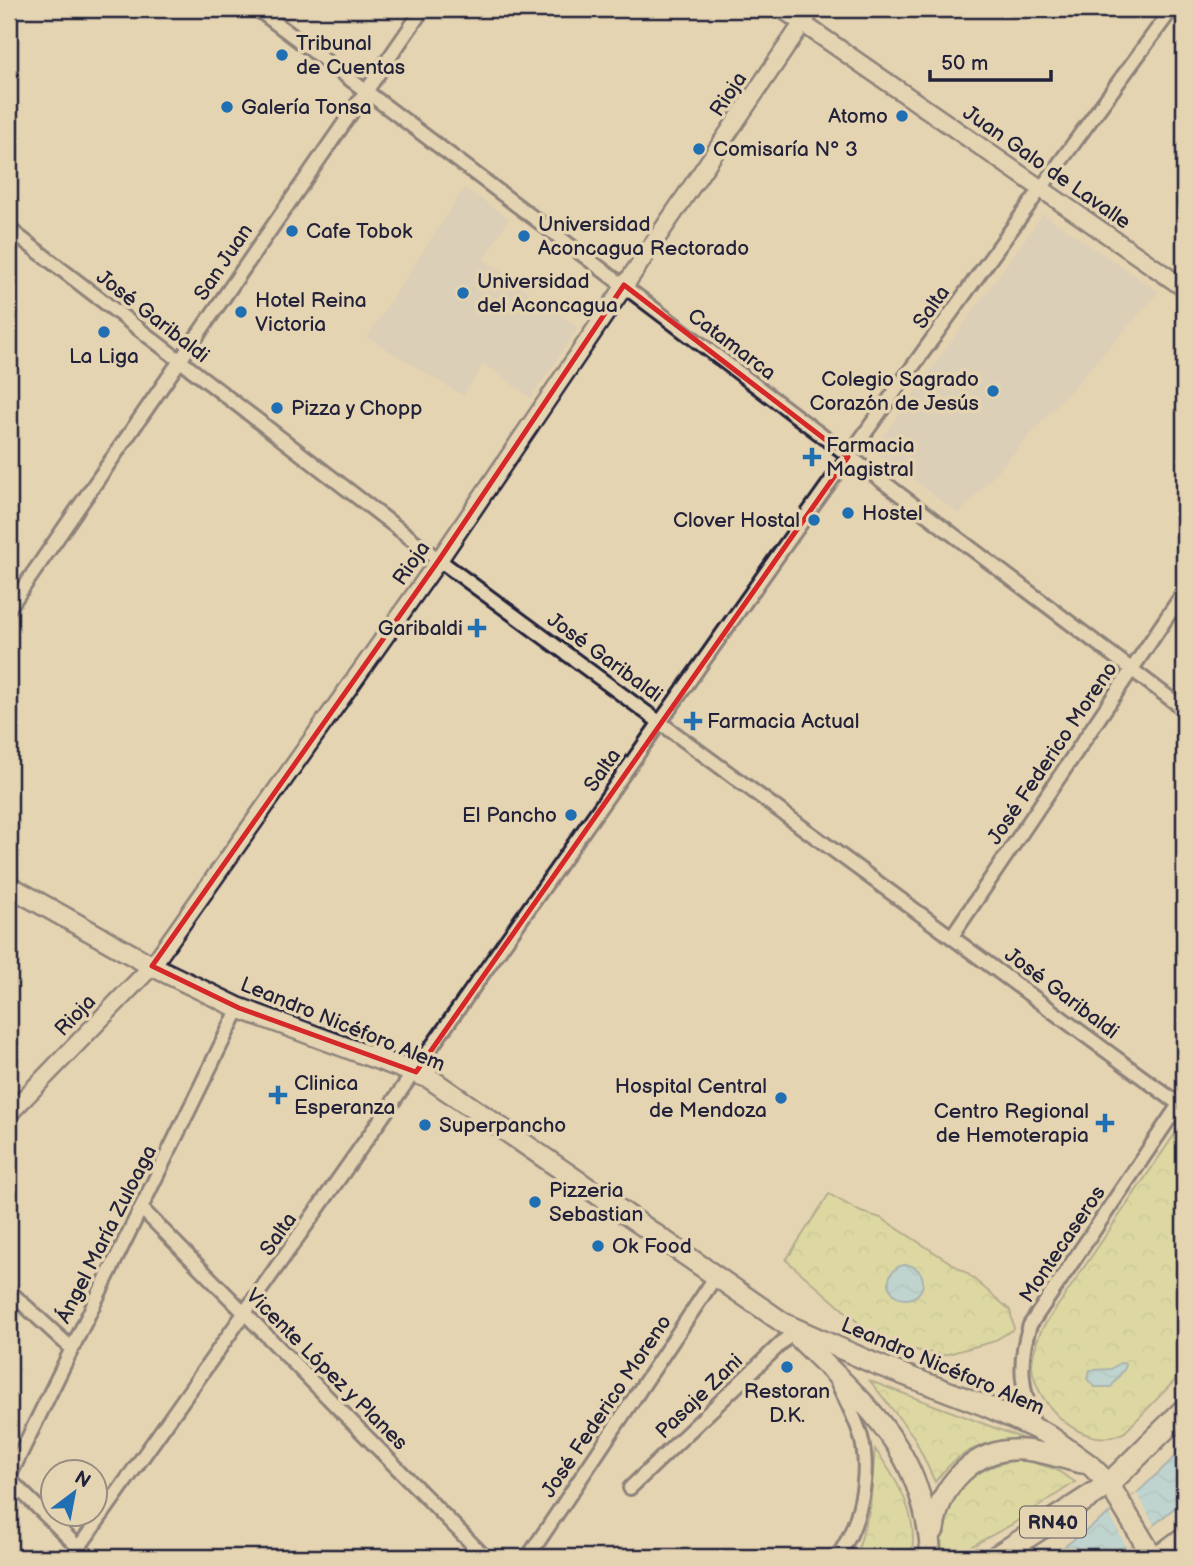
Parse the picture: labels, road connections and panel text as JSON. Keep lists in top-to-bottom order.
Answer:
{
  "streets": {
    "highway": ["RN40"],
    "main road": ["Leandro Nicéforo Alem"],
    "street": [
      "Rioja",
      "Juan Galo de Lavalle",
      "San Juan",
      "Salta",
      "José Garibaldi",
      "Catamarca",
      "José Federico Moreno",
      "Ángel María Zuloaga",
      "Montecaseros",
      "Vicente López y Planes",
      "Pasaje Zani"
    ]
  },
  "crossings": [
    ["Rioja", "Juan Galo de Lavalle"],
    ["Rioja", "José Garibaldi"],
    ["Rioja", "Catamarca"],
    ["Rioja", "Leandro Nicéforo Alem"],
    ["Juan Galo de Lavalle", "Salta"],
    ["San Juan", "José Garibaldi"],
    ["San Juan", "Catamarca"],
    ["Salta", "José Garibaldi"],
    ["Salta", "Catamarca"],
    ["Salta", "Leandro Nicéforo Alem"],
    ["Salta", "Vicente López y Planes"],
    ["José Garibaldi", "José Federico Moreno"],
    ["José Garibaldi", "Montecaseros"],
    ["Catamarca", "José Federico Moreno"],
    ["José Federico Moreno", "Leandro Nicéforo Alem"],
    ["Leandro Nicéforo Alem", "Ángel María Zuloaga"],
    ["Leandro Nicéforo Alem", "Montecaseros"],
    ["Leandro Nicéforo Alem", "Pasaje Zani"],
    ["Leandro Nicéforo Alem", "RN40"],
    ["Ángel María Zuloaga", "Vicente López y Planes"]
  ],
  "places": {
    "other": [
      "Tribunal de Cuentas",
      "Galería Tonsa",
      "Atomo",
      "Comisaría Nº 3",
      "Cafe Tobok",
      "Universidad Aconcagua Rectorado",
      "Universidad del Aconcagua",
      "Hotel Reina Victoria",
      "La Liga",
      "Colegio Sagrado Corazón de Jesús",
      "Pizza y Chopp",
      "Hostel",
      "Clover Hostal",
      "El Pancho",
      "Hospital Central de Mendoza",
      "Superpancho",
      "Pizzeria Sebastian",
      "Ok Food",
      "Restoran D.K."
    ],
    "health": [
      "Farmacia Magistral",
      "Garibaldi",
      "Farmacia Actual",
      "Clinica Esperanza",
      "Centro Regional de Hemoterapia"
    ]
  },
  "scale_bar": "50 m",
  "north": "top right"
}
